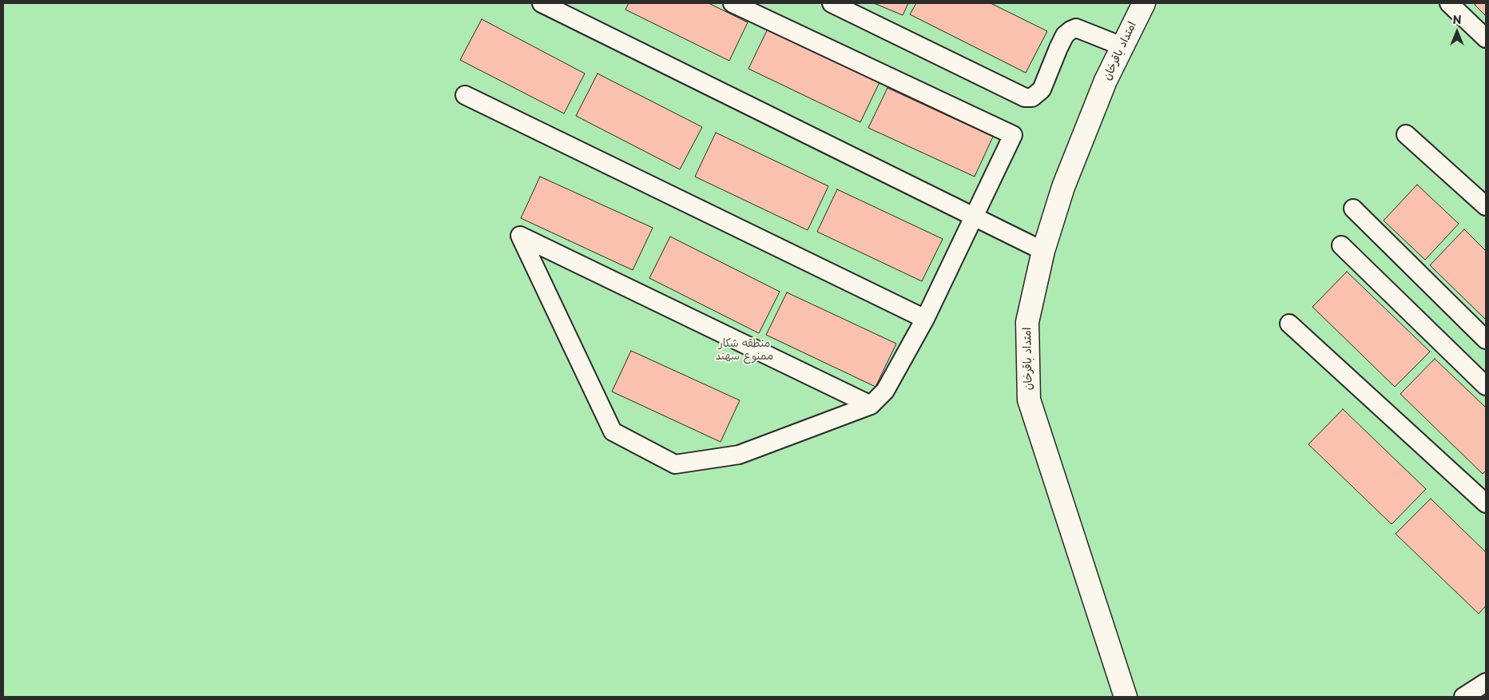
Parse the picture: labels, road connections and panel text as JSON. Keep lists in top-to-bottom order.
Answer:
{
  "streets": {
    "main road": ["امتداد باقرخان"]
  },
  "parks": ["منطقه شکار ممنوع سهند"],
  "north": "top"
}
